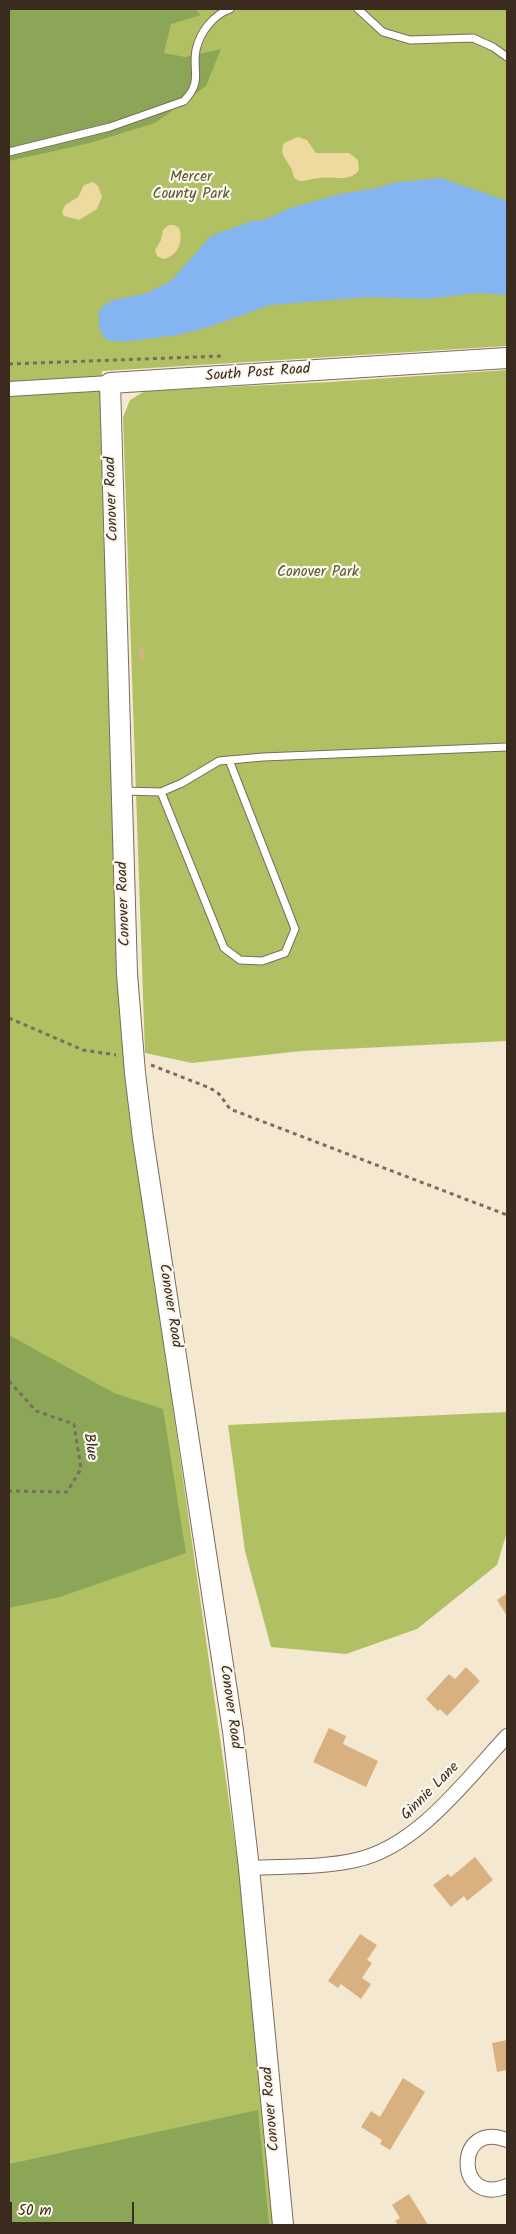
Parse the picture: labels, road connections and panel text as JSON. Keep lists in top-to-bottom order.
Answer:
{
  "streets": {
    "street": ["South Post Road", "Conover Road", "Ginnie Lane"],
    "path": ["Blue"]
  },
  "crossings": [
    ["South Post Road", "Conover Road"],
    ["Conover Road", "Ginnie Lane"]
  ],
  "parks": ["Mercer County Park", "Conover Park"],
  "scale_bar": "50 m"
}
